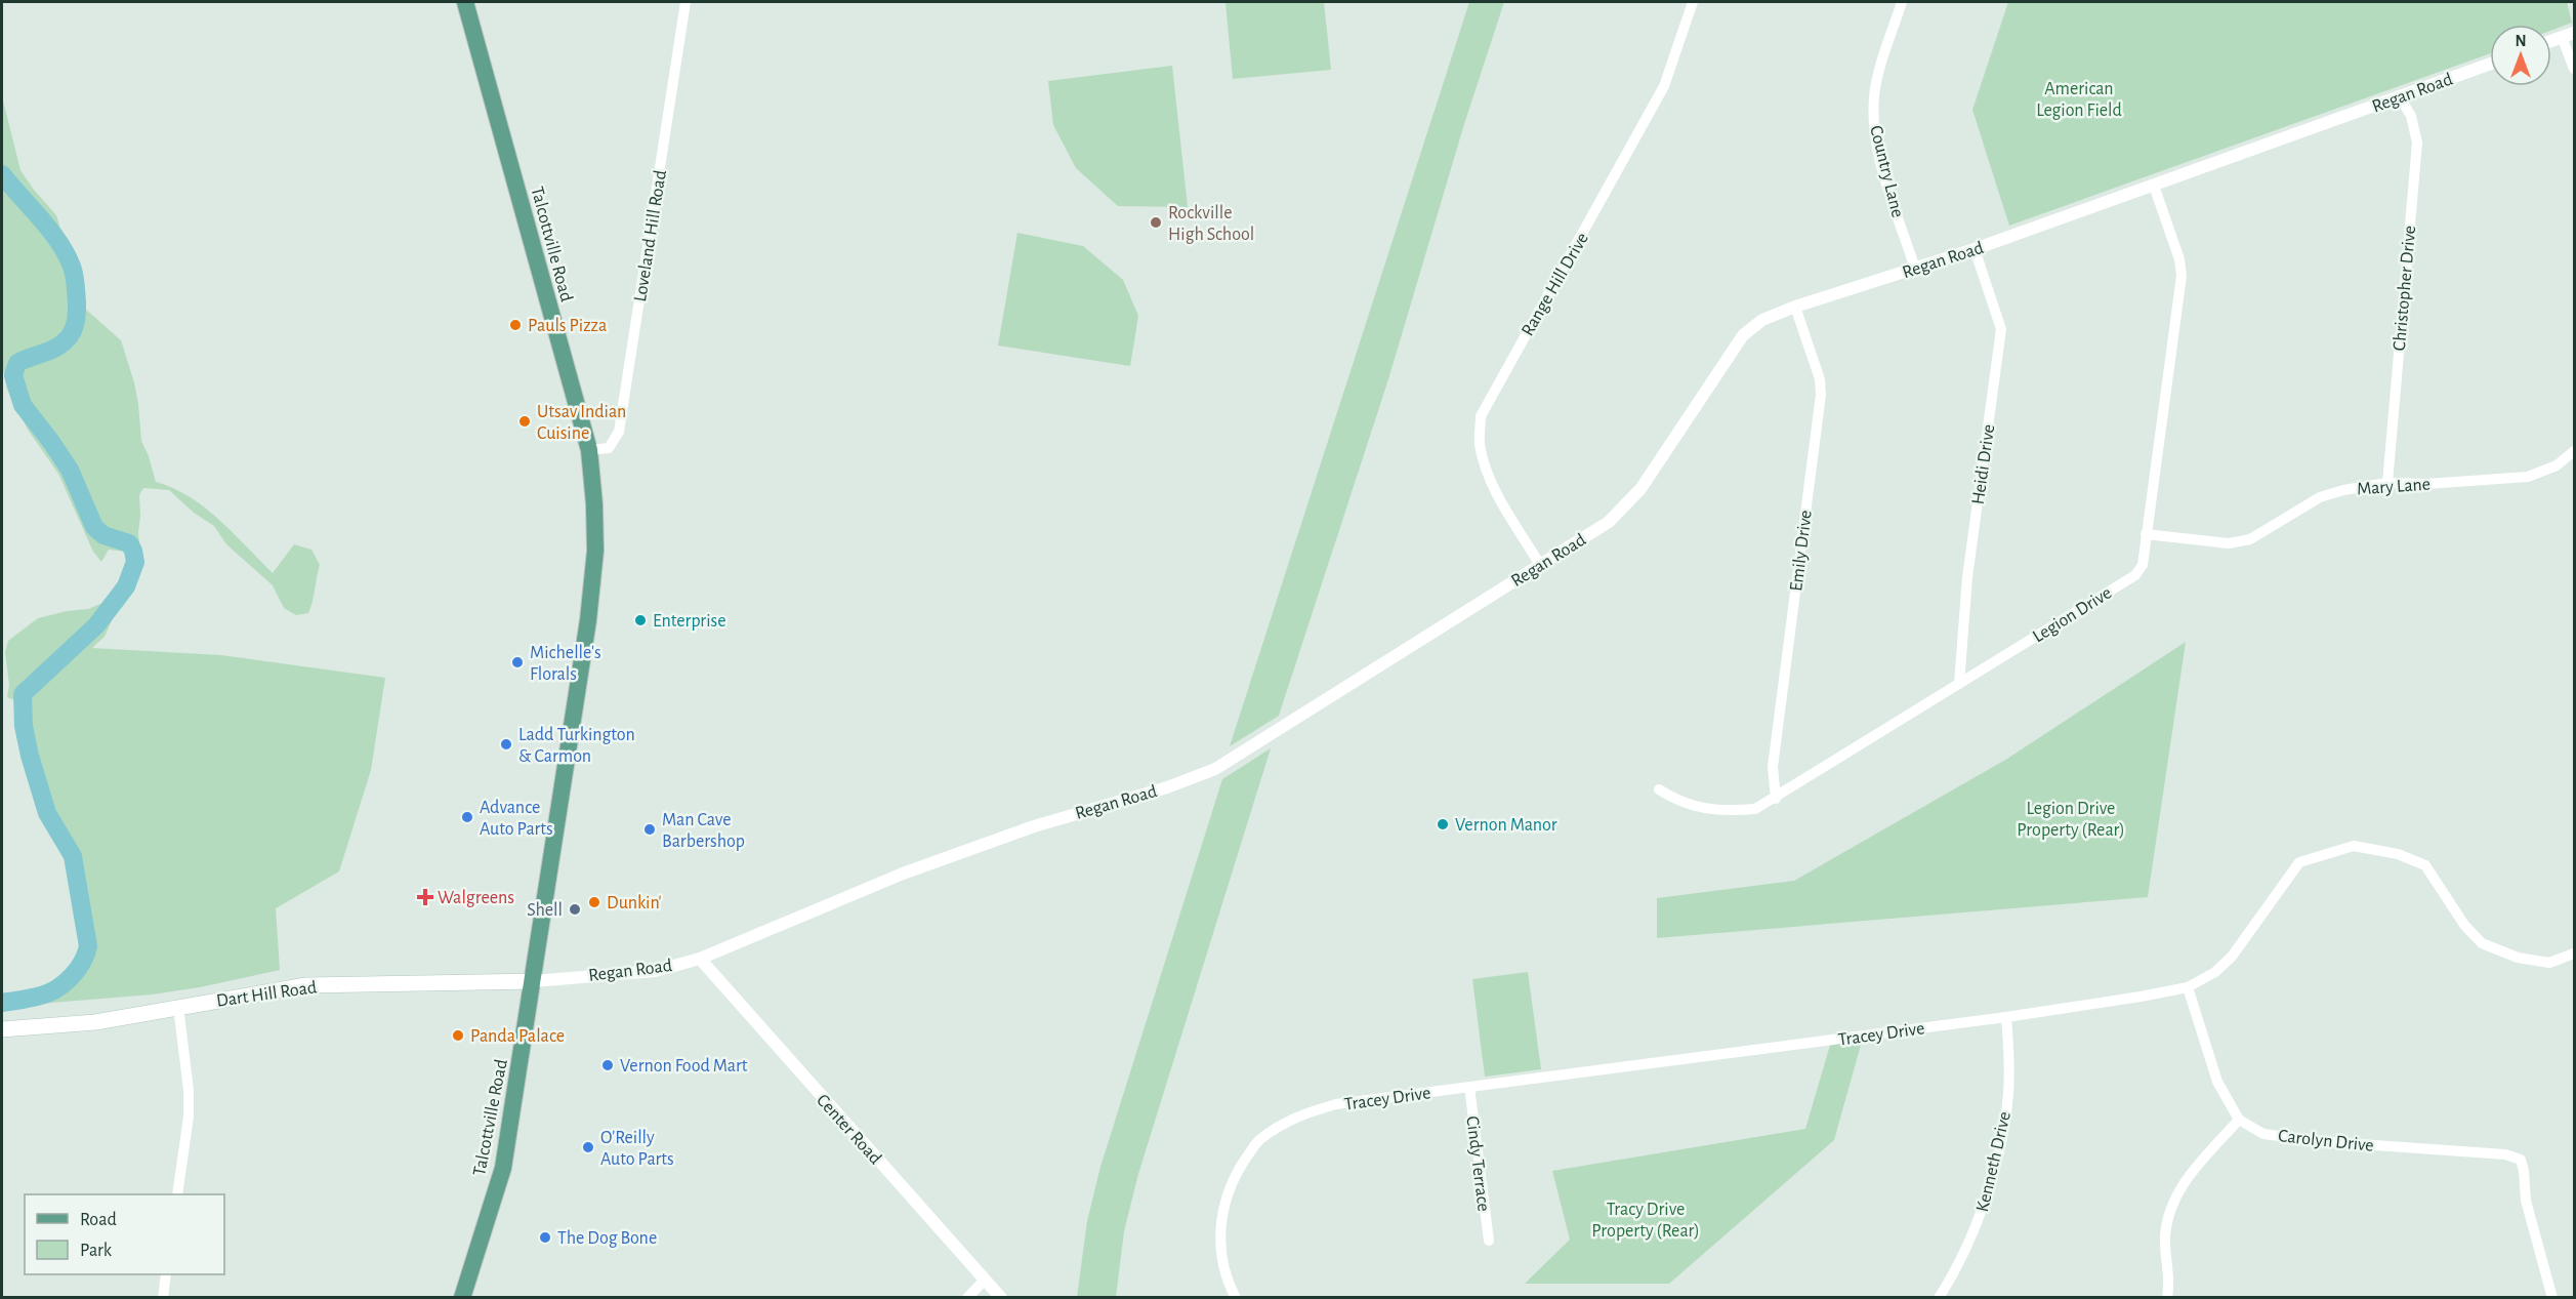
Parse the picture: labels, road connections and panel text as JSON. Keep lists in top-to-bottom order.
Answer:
{
  "streets": {
    "main road": ["Talcottville Road", "Dart Hill Road"],
    "street": [
      "Regan Road",
      "Country Lane",
      "Loveland Hill Road",
      "Range Hill Drive",
      "Christopher Drive",
      "Heidi Drive",
      "Mary Lane",
      "Emily Drive",
      "Legion Drive",
      "Tracey Drive",
      "Center Road",
      "Carolyn Drive",
      "Kenneth Drive",
      "Cindy Terrace"
    ]
  },
  "crossings": [
    ["Regan Road", "Country Lane"],
    ["Regan Road", "Talcottville Road"],
    ["Regan Road", "Range Hill Drive"],
    ["Regan Road", "Christopher Drive"],
    ["Regan Road", "Heidi Drive"],
    ["Regan Road", "Emily Drive"],
    ["Regan Road", "Legion Drive"],
    ["Regan Road", "Dart Hill Road"],
    ["Regan Road", "Center Road"],
    ["Loveland Hill Road", "Talcottville Road"],
    ["Talcottville Road", "Dart Hill Road"],
    ["Christopher Drive", "Mary Lane"],
    ["Heidi Drive", "Legion Drive"],
    ["Mary Lane", "Legion Drive"],
    ["Emily Drive", "Legion Drive"],
    ["Tracey Drive", "Kenneth Drive"],
    ["Tracey Drive", "Cindy Terrace"]
  ],
  "parks": ["American Legion Field", "Legion Drive Property (Rear)", "Tracy Drive Property (Rear)"],
  "places": {
    "other": [
      "Rockville High School",
      "Pauls Pizza",
      "Utsav Indian Cuisine",
      "Enterprise",
      "Michelle's Florals",
      "Ladd Turkington & Carmon",
      "Advance Auto Parts",
      "Vernon Manor",
      "Man Cave Barbershop",
      "Dunkin'",
      "Shell",
      "Panda Palace",
      "Vernon Food Mart",
      "O'Reilly Auto Parts",
      "The Dog Bone"
    ],
    "health": ["Walgreens"]
  },
  "legend": ["Road", "Park"],
  "north": "top"
}
